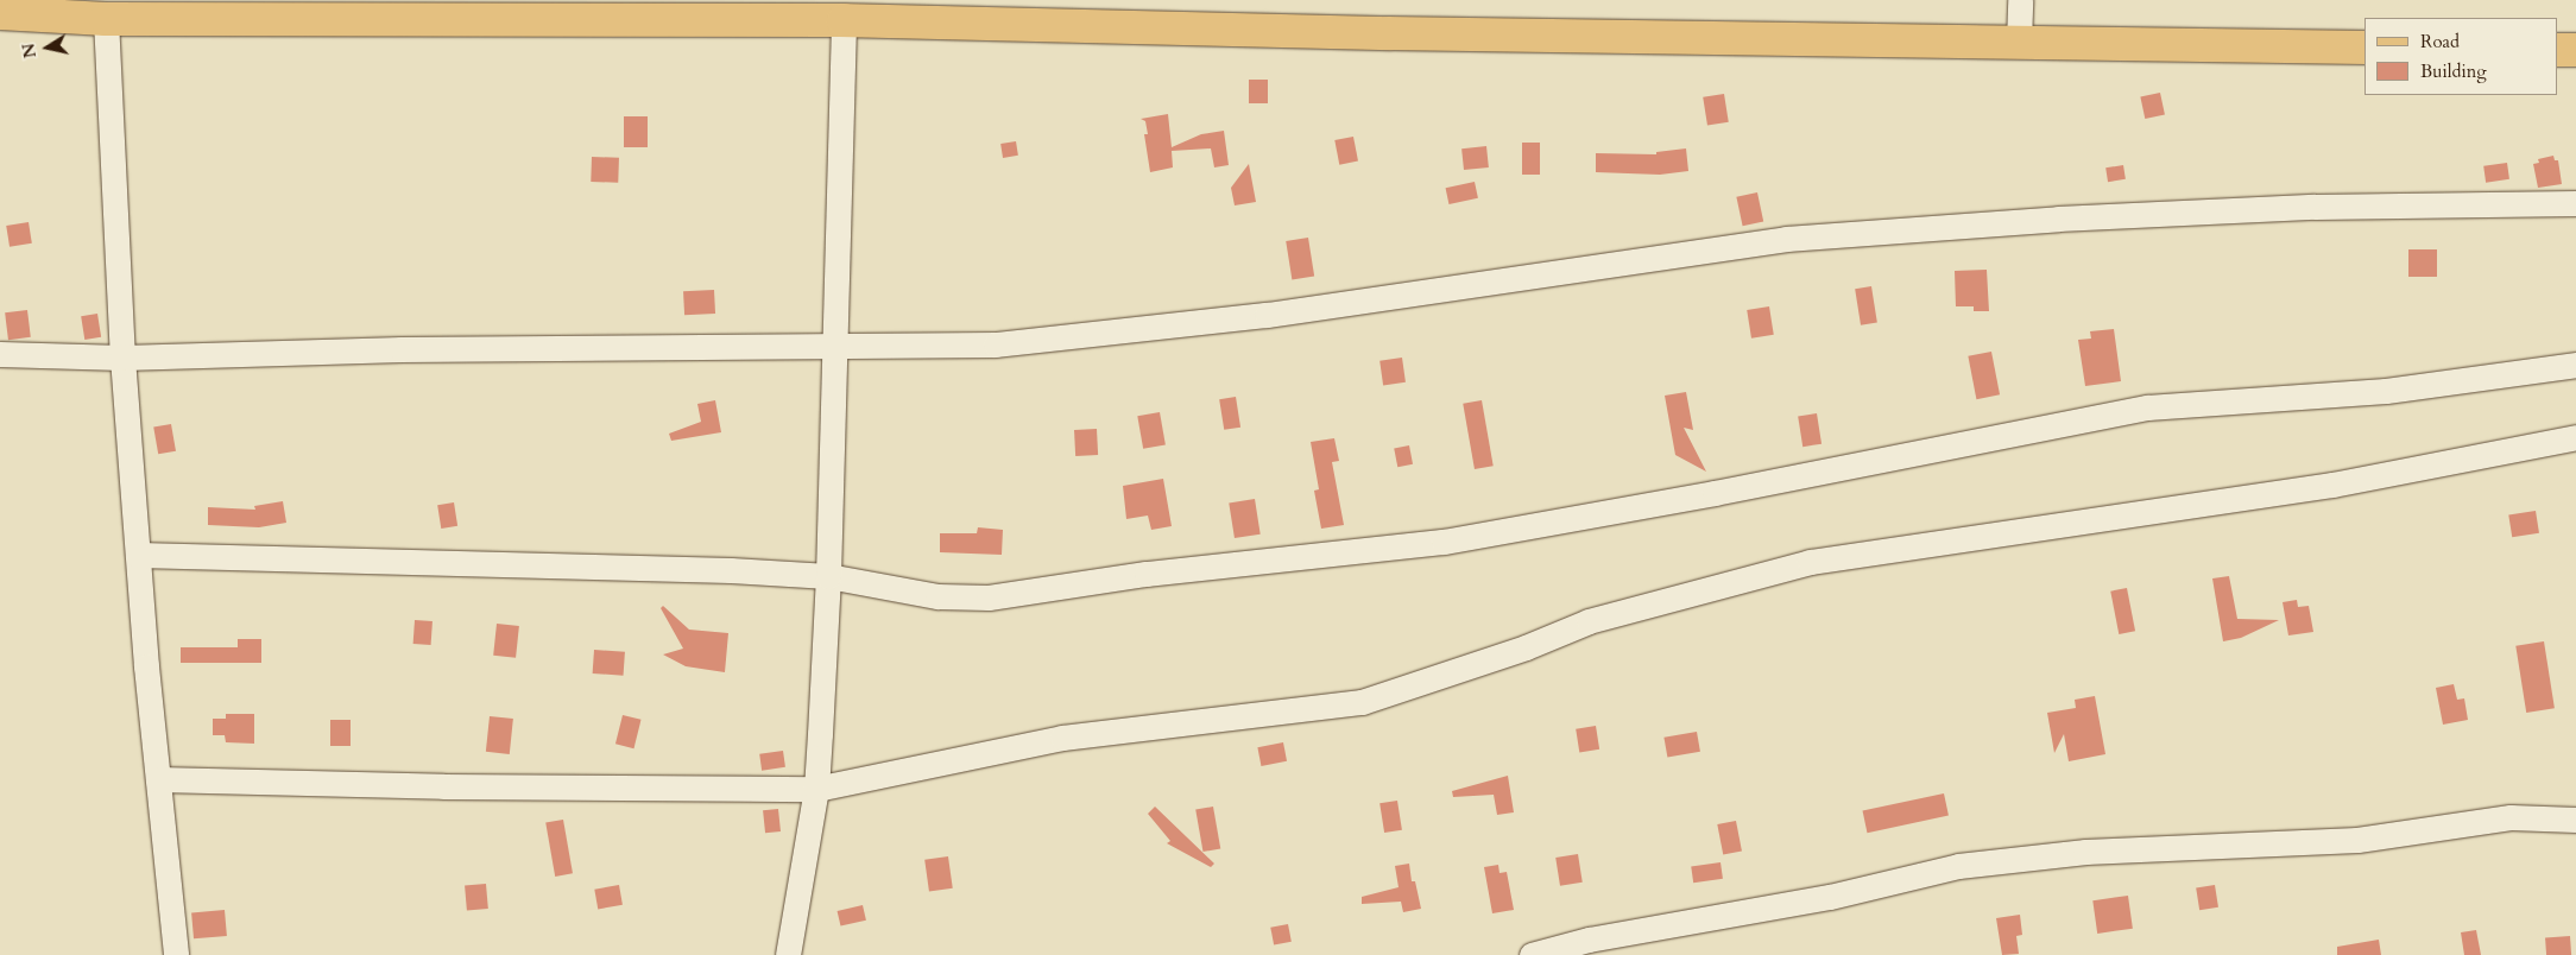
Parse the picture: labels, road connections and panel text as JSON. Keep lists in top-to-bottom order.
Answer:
{
  "legend": ["Road", "Building"],
  "north": "left"
}
